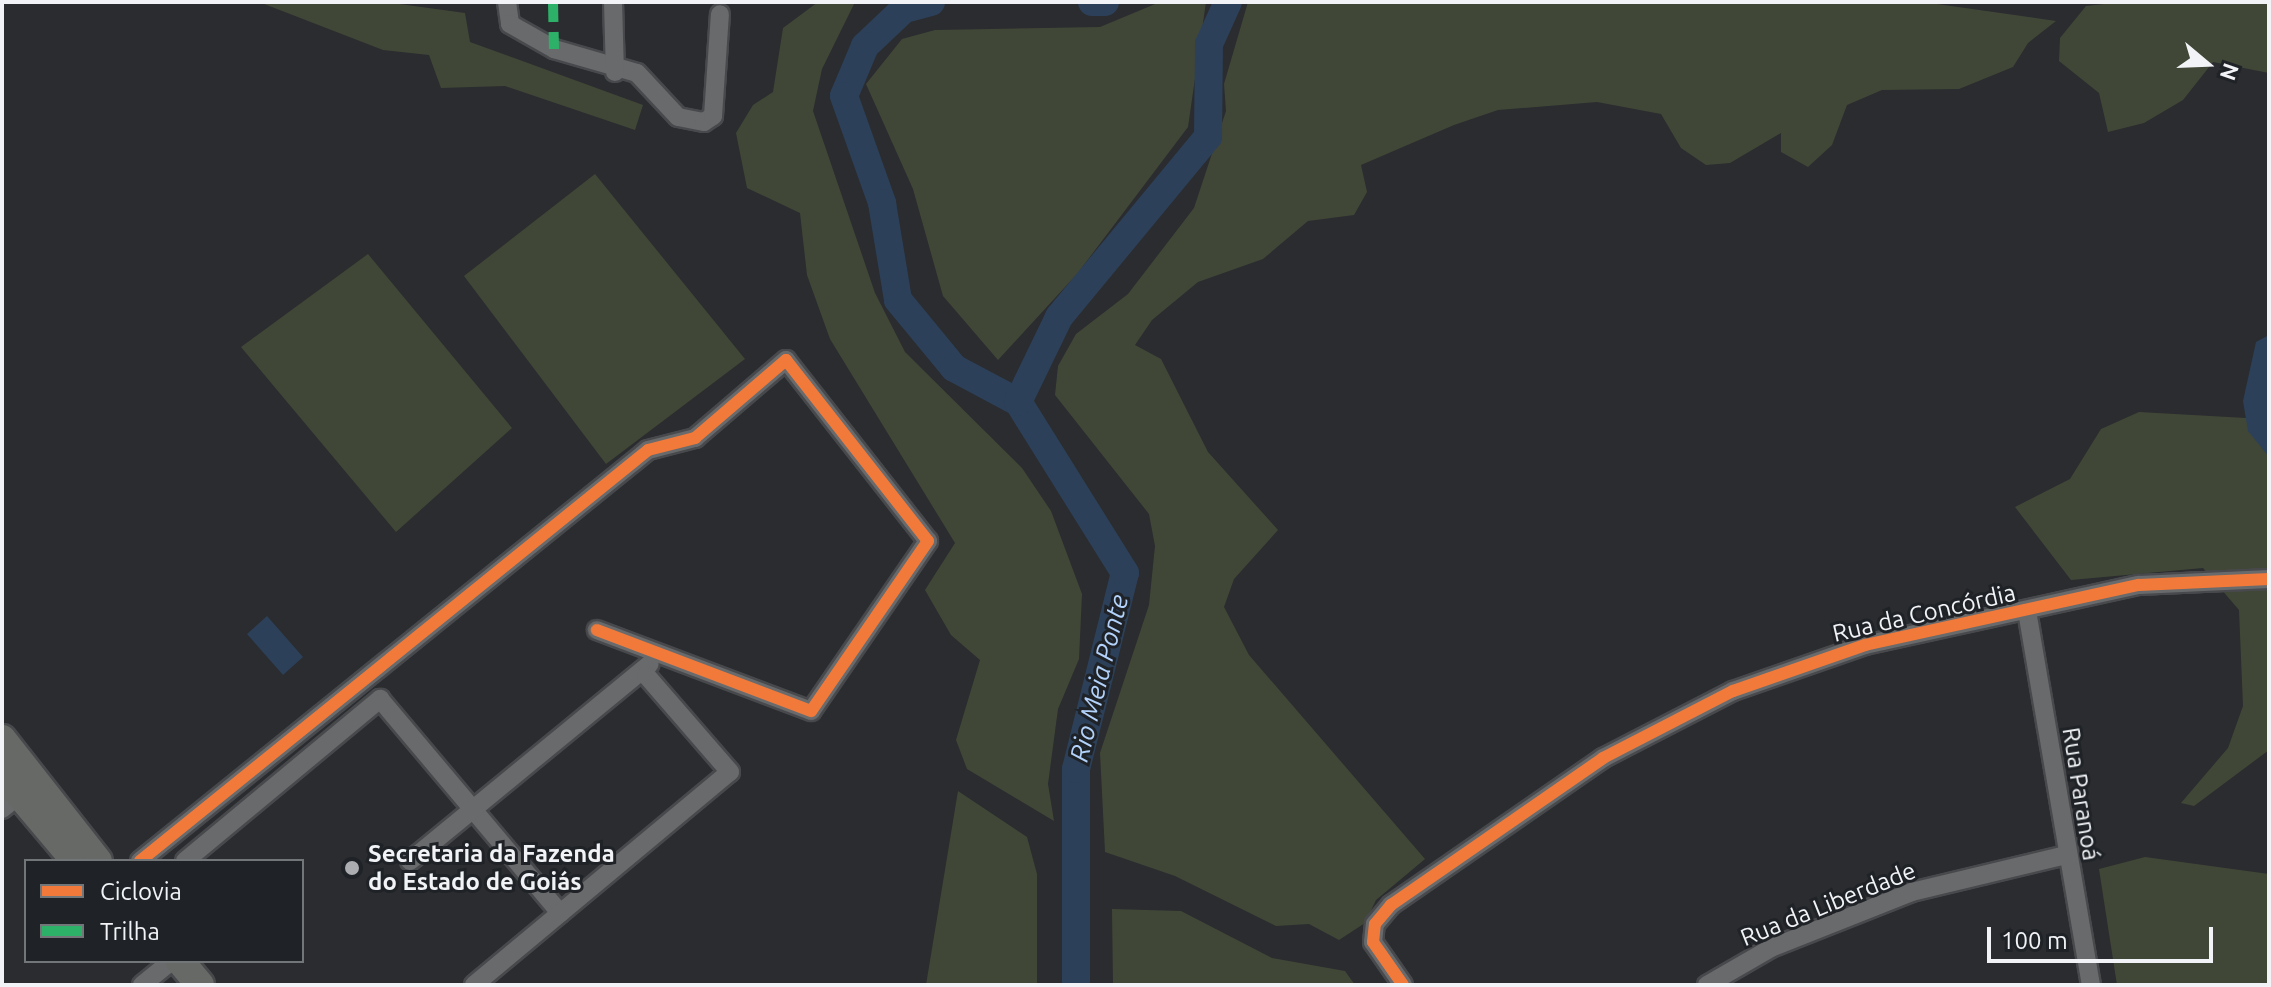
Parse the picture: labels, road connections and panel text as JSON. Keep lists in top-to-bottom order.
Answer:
{
  "streets": {
    "street": ["Rua da Concórdia", "Rua Paranoá", "Rua da Liberdade"]
  },
  "crossings": [
    ["Rua da Concórdia", "Rua Paranoá"],
    ["Rua Paranoá", "Rua da Liberdade"]
  ],
  "water": ["Rio Meia Ponte"],
  "places": ["Secretaria da Fazenda do Estado de Goiás"],
  "legend": ["Ciclovia", "Trilha"],
  "scale_bar": "100 m",
  "north": "right"
}
